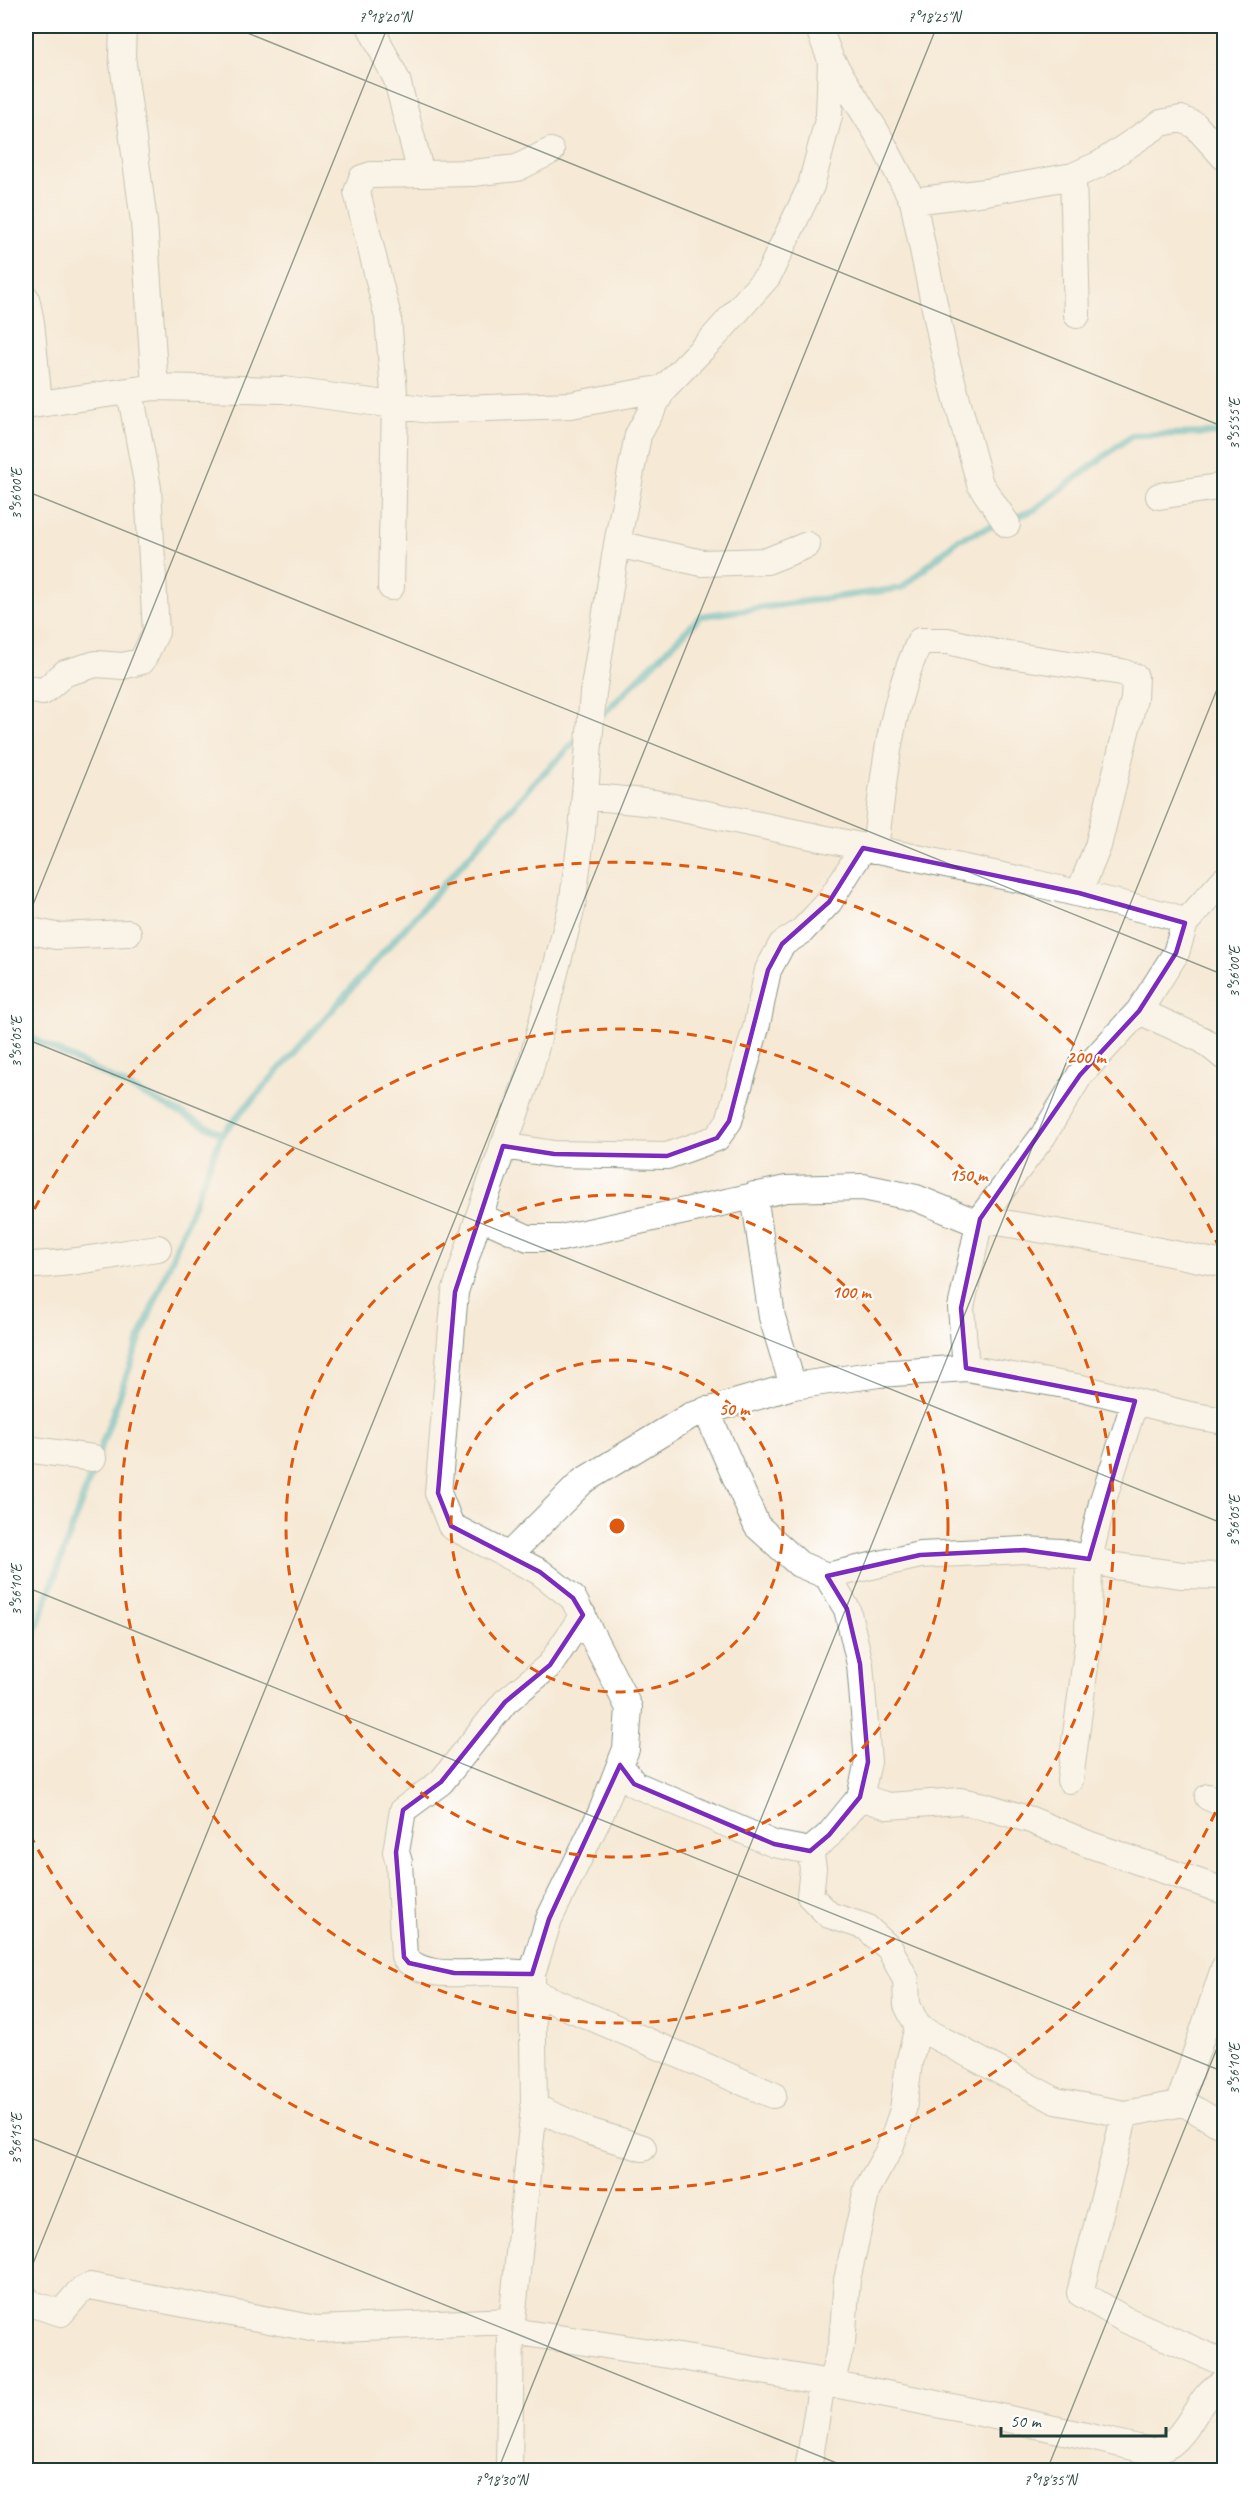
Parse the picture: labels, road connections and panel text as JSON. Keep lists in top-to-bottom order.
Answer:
{
  "scale_bar": "50 m",
  "coordinates": [
    "7°18'20\"N",
    "7°18'25\"N",
    "3°55'55\"E",
    "3°56'00\"E",
    "3°56'05\"E",
    "3°56'10\"E",
    "3°56'15\"E",
    "7°18'30\"N",
    "7°18'35\"N"
  ],
  "rings": [
    "200 m",
    "150 m",
    "100 m",
    "50 m"
  ]
}
